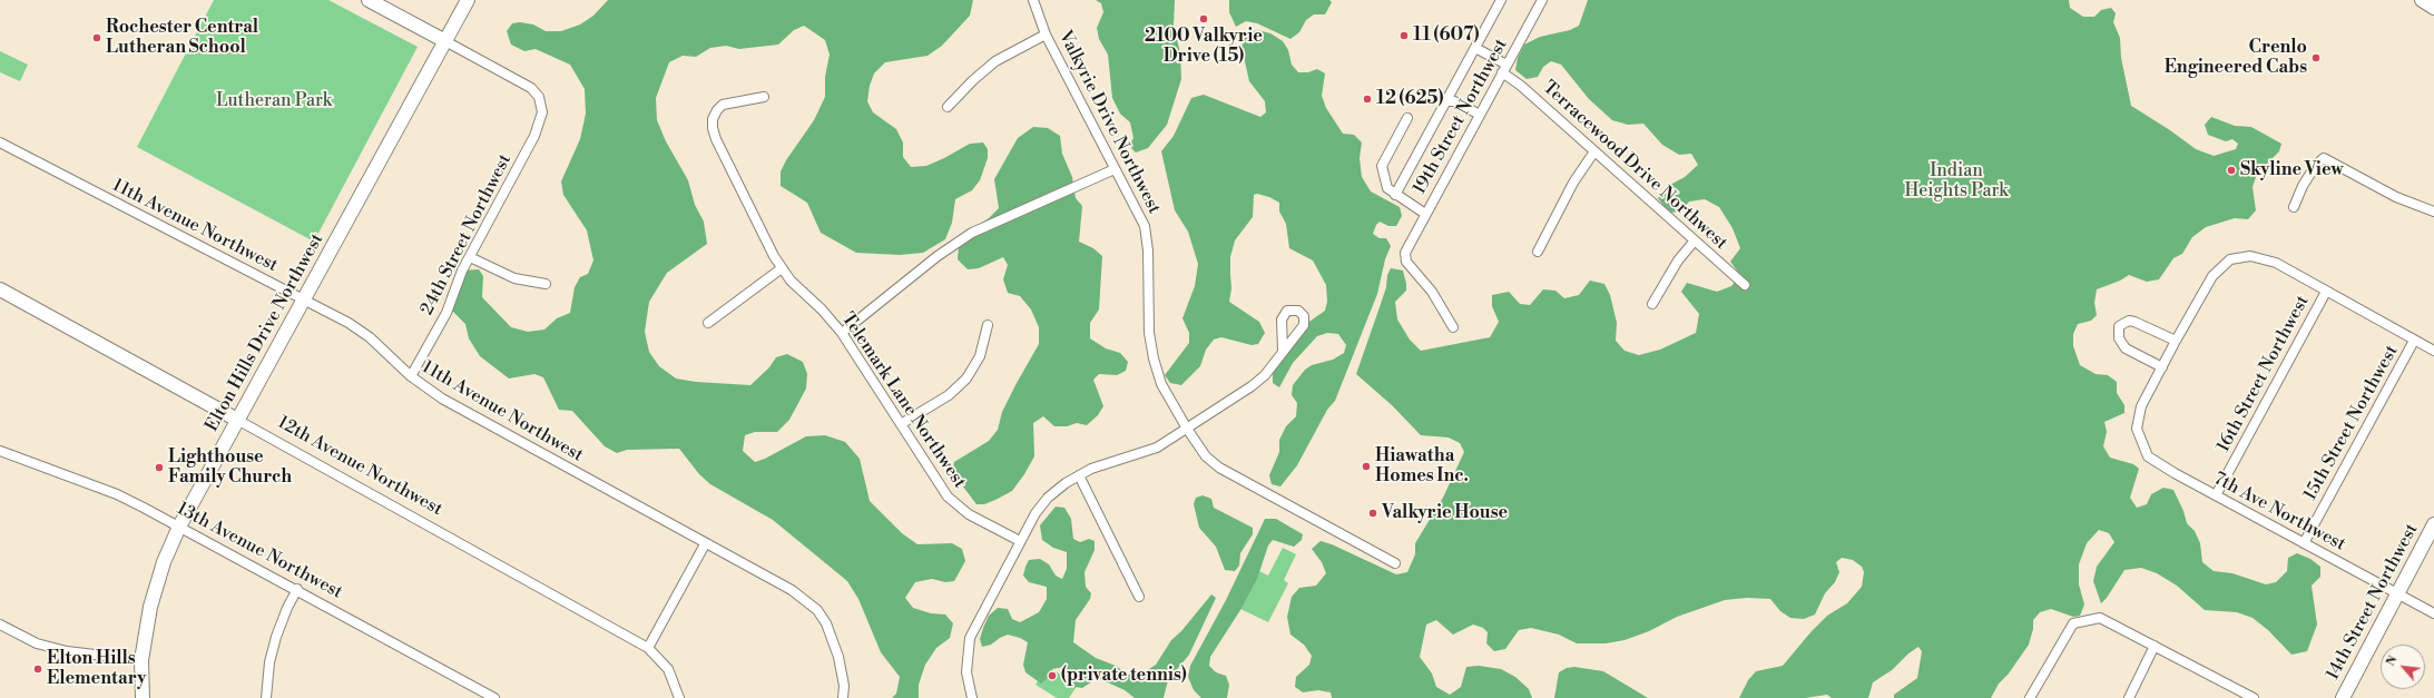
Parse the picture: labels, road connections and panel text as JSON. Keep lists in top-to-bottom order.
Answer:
{
  "streets": {
    "main road": ["Elton Hills Drive Northwest", "12th Avenue Northwest", "14th Street Northwest"],
    "street": [
      "19th Street Northwest",
      "Valkyrie Drive Northwest",
      "Terracewood Drive Northwest",
      "11th Avenue Northwest",
      "24th Street Northwest",
      "16th Street Northwest",
      "Telemark Lane Northwest",
      "15th Street Northwest",
      "7th Ave Northwest",
      "13th Avenue Northwest"
    ]
  },
  "crossings": [
    ["19th Street Northwest", "Terracewood Drive Northwest"],
    ["11th Avenue Northwest", "24th Street Northwest"],
    ["11th Avenue Northwest", "Elton Hills Drive Northwest"],
    ["24th Street Northwest", "Elton Hills Drive Northwest"],
    ["Elton Hills Drive Northwest", "12th Avenue Northwest"],
    ["Elton Hills Drive Northwest", "13th Avenue Northwest"],
    ["16th Street Northwest", "7th Ave Northwest"],
    ["15th Street Northwest", "7th Ave Northwest"],
    ["7th Ave Northwest", "14th Street Northwest"]
  ],
  "parks": ["Lutheran Park", "Indian Heights Park"],
  "places": [
    "2100 Valkyrie Drive (15)",
    "11 (607)",
    "Rochester Central Lutheran School",
    "Crenlo Engineered Cabs",
    "12 (625)",
    "Skyline View",
    "Hiawatha Homes Inc.",
    "Lighthouse Family Church",
    "Valkyrie House",
    "Elton Hills Elementary",
    "(private tennis)"
  ],
  "north": "top left"
}
